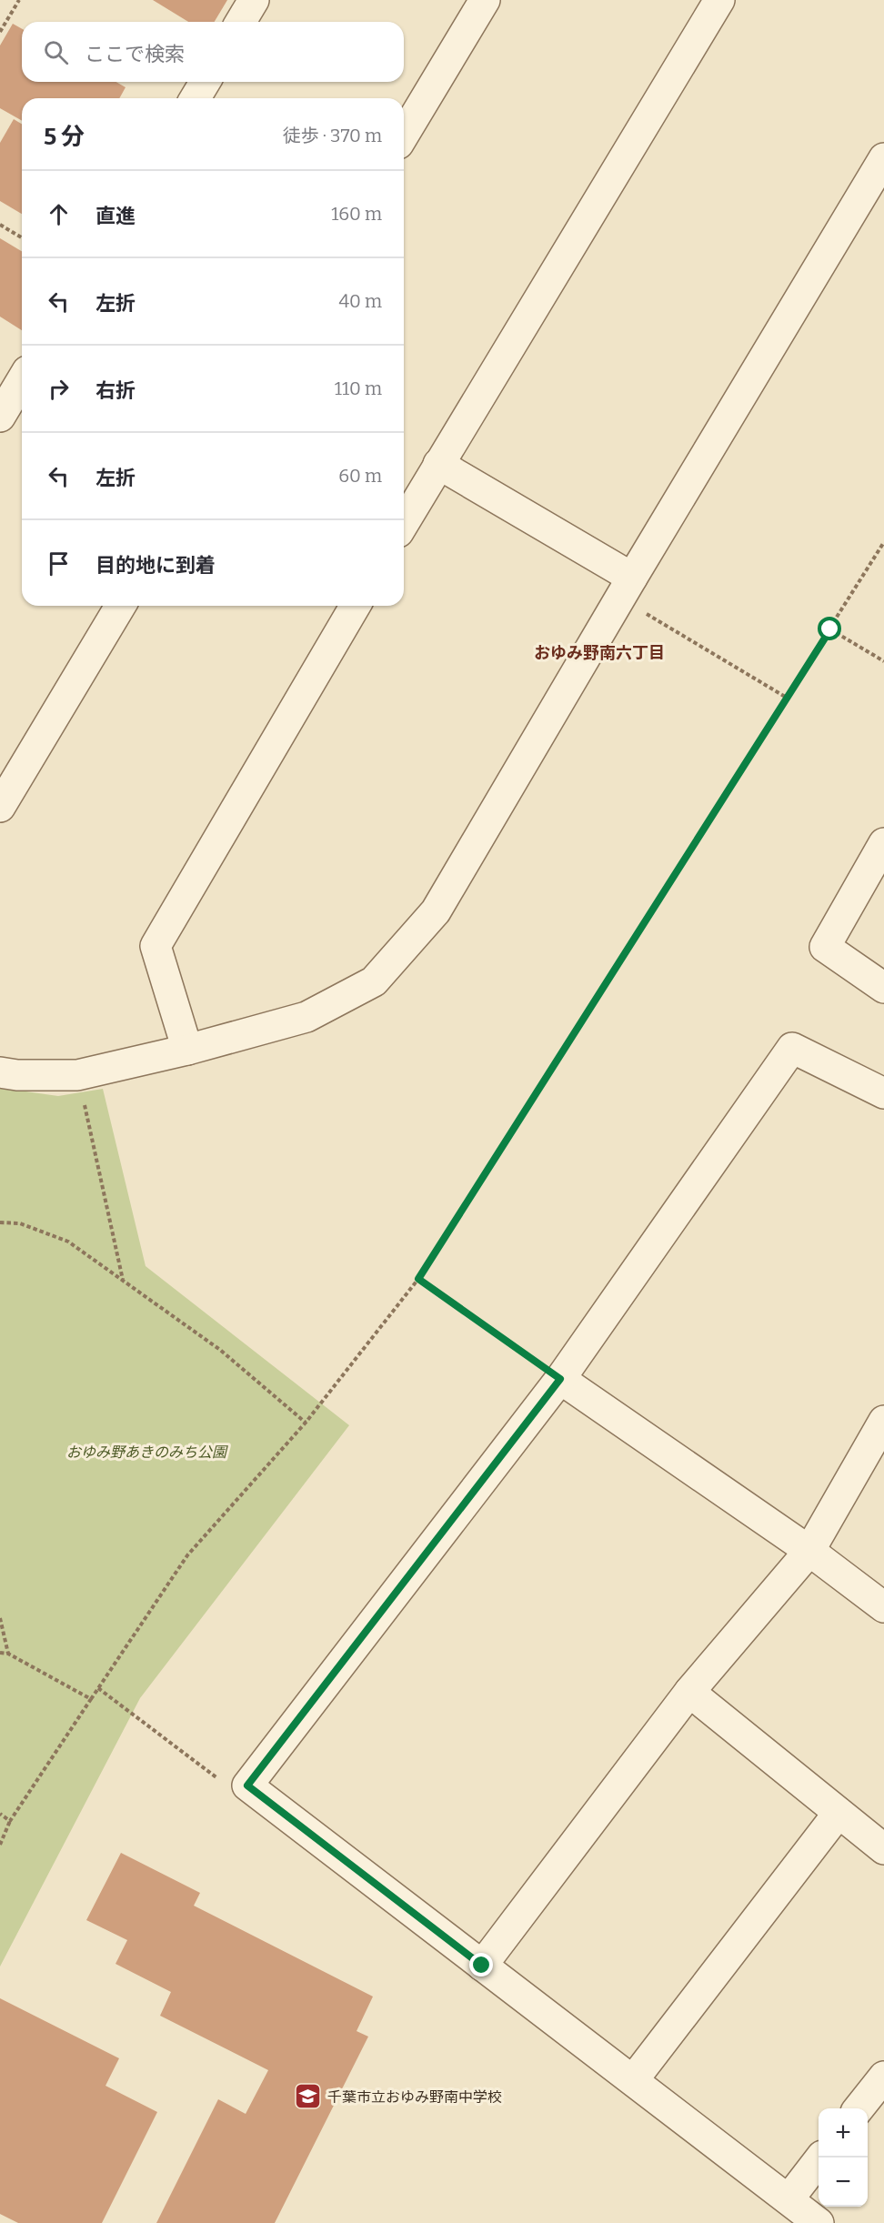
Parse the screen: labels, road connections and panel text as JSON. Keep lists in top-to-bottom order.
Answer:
{
  "districts": ["おゆみ野南六丁目"],
  "parks": ["おゆみ野あきのみち公園"],
  "places": {
    "school or university": ["千葉市立おゆみ野南中学校"]
  },
  "page": {
    "search": "ここで検索",
    "heading": ["5 分", "徒歩 · 370 m"],
    "list": [
      ["直進", "160 m"],
      ["左折", "40 m"],
      ["右折", "110 m"],
      ["左折", "60 m"],
      "目的地に到着"
    ],
    "map_buttons": ["+", "−"]
  }
}
